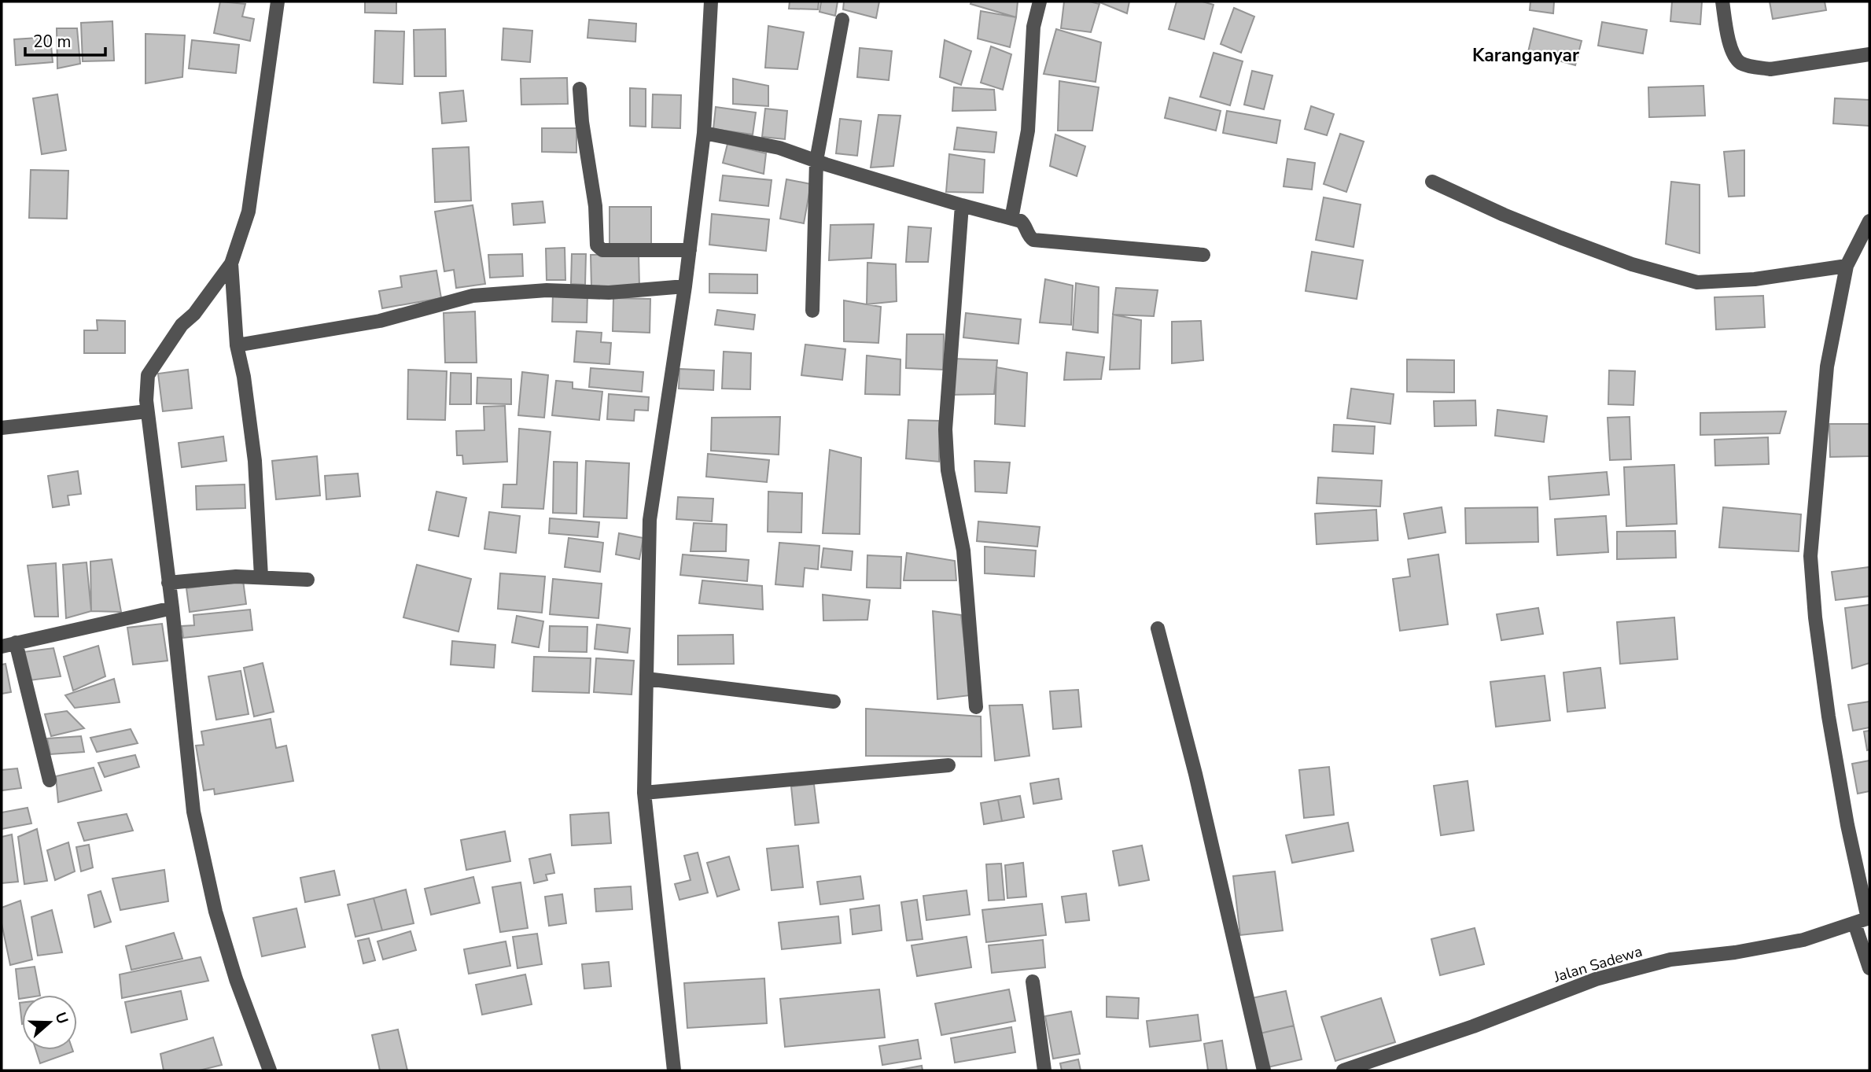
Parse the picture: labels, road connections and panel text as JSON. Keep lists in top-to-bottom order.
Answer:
{
  "streets": {
    "street": ["Jalan Sadewa"]
  },
  "districts": ["Karanganyar"],
  "scale_bar": "20 m",
  "north": "right"
}
